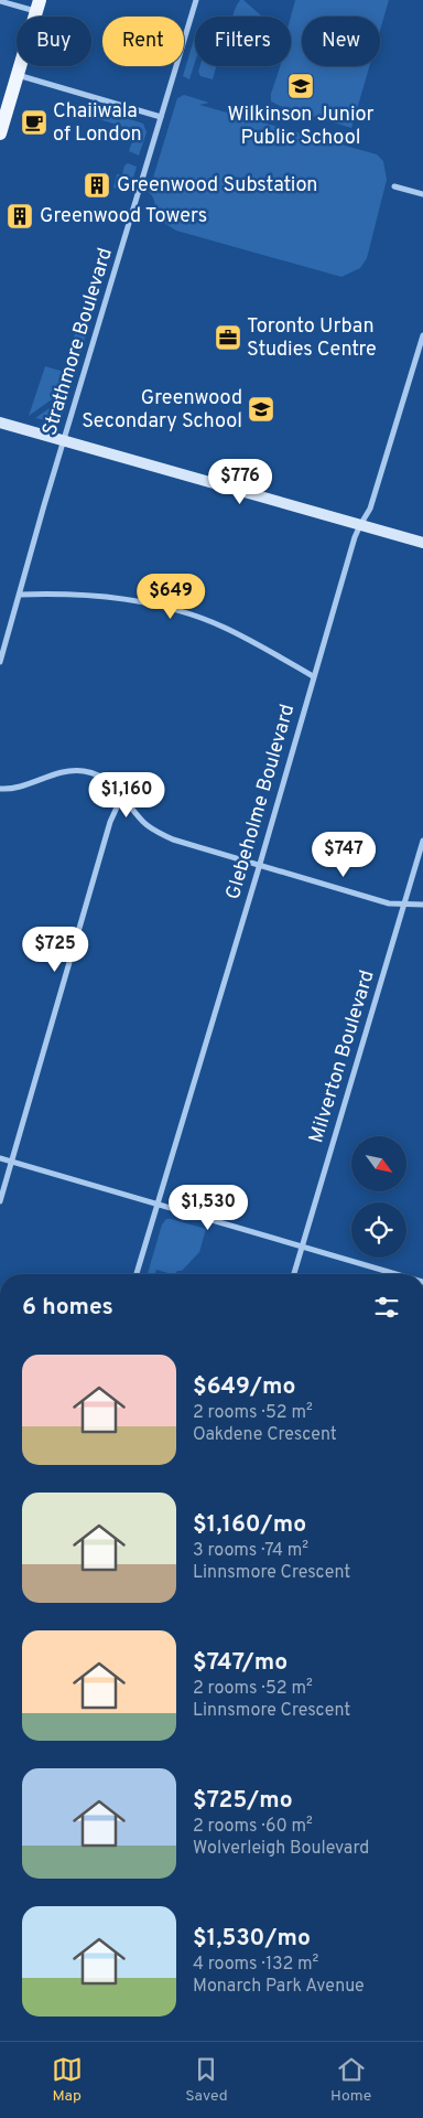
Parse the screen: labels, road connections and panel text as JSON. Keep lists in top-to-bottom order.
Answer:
{
  "streets": {
    "street": ["Strathmore Boulevard", "Glebeholme Boulevard", "Milverton Boulevard"]
  },
  "places": {
    "school or university": ["Wilkinson Junior Public School", "Greenwood Secondary School"],
    "cafe": ["Chaiiwala of London"],
    "building": ["Greenwood Substation", "Greenwood Towers"],
    "office": ["Toronto Urban Studies Centre"]
  },
  "north": "bottom right",
  "page": {
    "chip": [
      "Buy",
      "Rent",
      "Filters",
      "New"
    ],
    "price": [
      "$776",
      "$649",
      "$1,160",
      "$747",
      "$725",
      "$1,530"
    ],
    "heading": "6 homes",
    "list": [
      {
        "name": "$649/mo",
        "note": "2 rooms · 52 m² · Oakdene Crescent"
      },
      {
        "name": "$1,160/mo",
        "note": "3 rooms · 74 m² · Linnsmore Crescent"
      },
      {
        "name": "$747/mo",
        "note": "2 rooms · 52 m² · Linnsmore Crescent"
      },
      {
        "name": "$725/mo",
        "note": "2 rooms · 60 m² · Wolverleigh Boulevard"
      },
      {
        "name": "$1,530/mo",
        "note": "4 rooms · 132 m² · Monarch Park Avenue"
      }
    ],
    "tabs": ["Map", "Saved", "Home"]
  }
}
